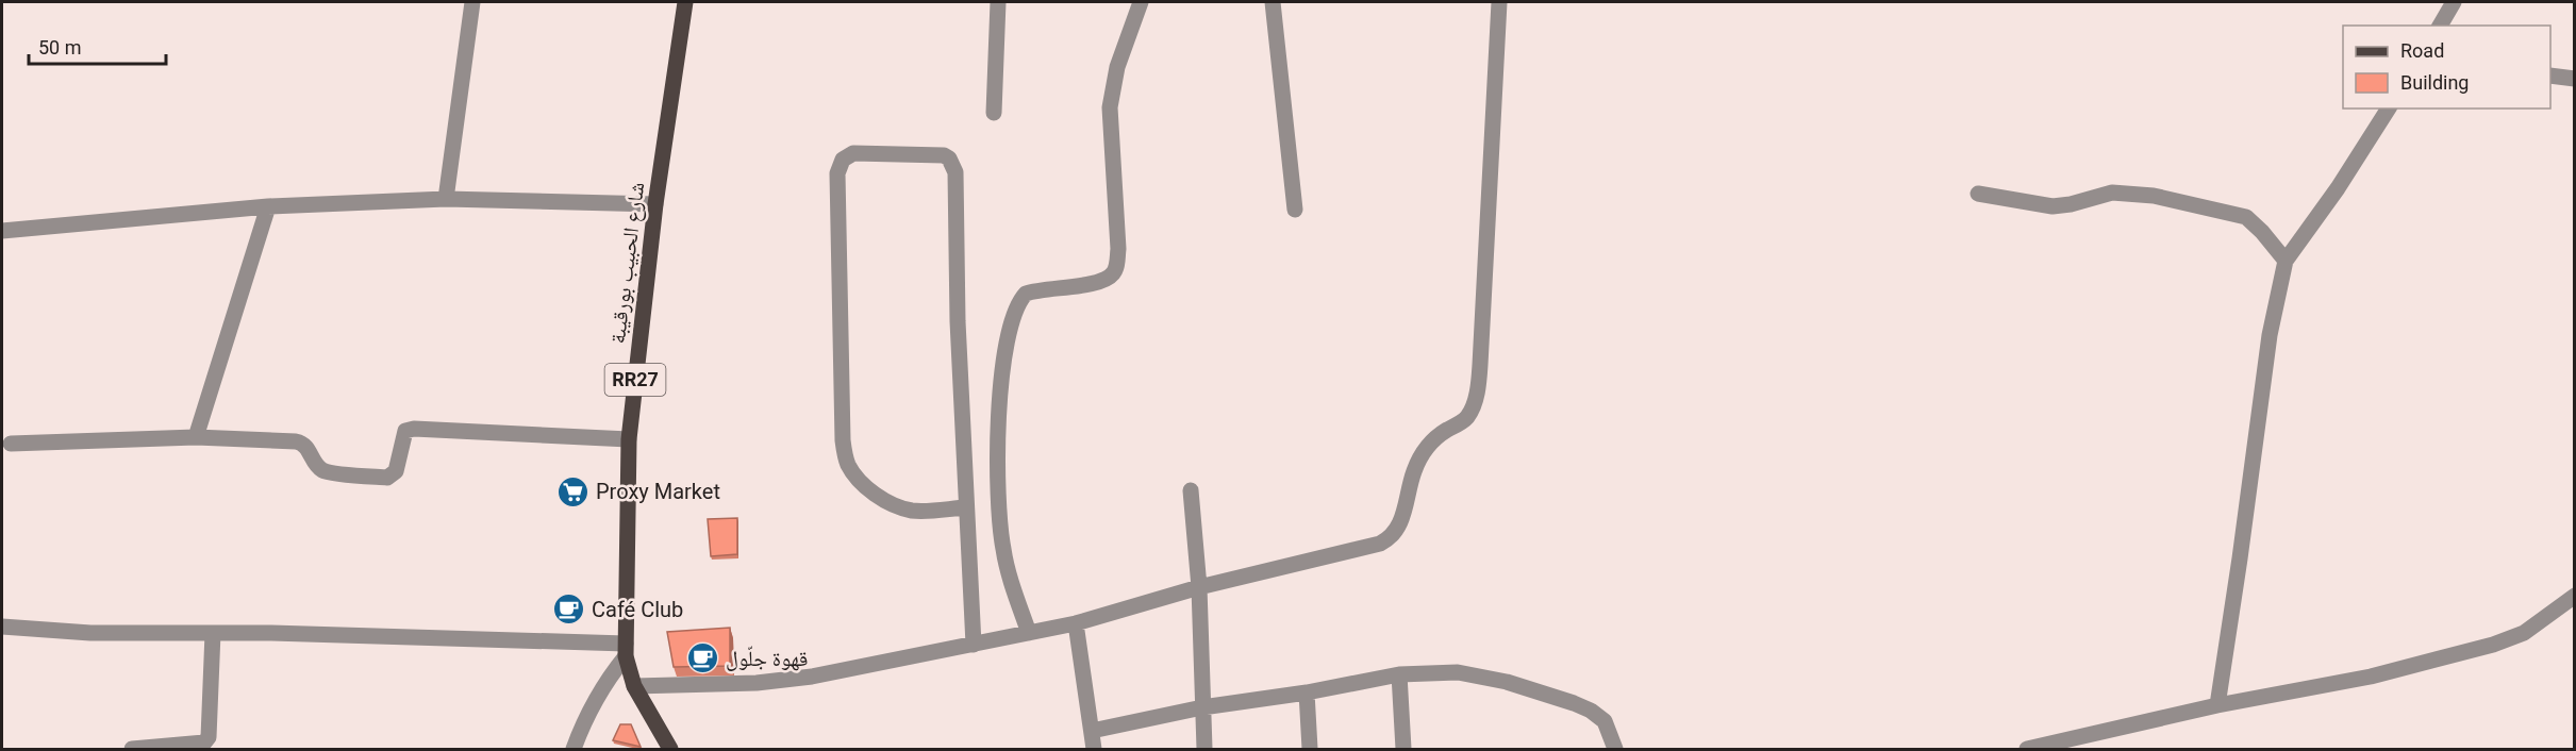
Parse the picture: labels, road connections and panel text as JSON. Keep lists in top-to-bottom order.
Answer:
{
  "streets": {
    "main road": ["شارع الحبيب بورقيبة", "RR27"]
  },
  "places": {
    "supermarket": ["Proxy Market"],
    "cafe": ["Café Club", "قهوة جلّول"]
  },
  "legend": ["Road", "Building"],
  "scale_bar": "50 m"
}
